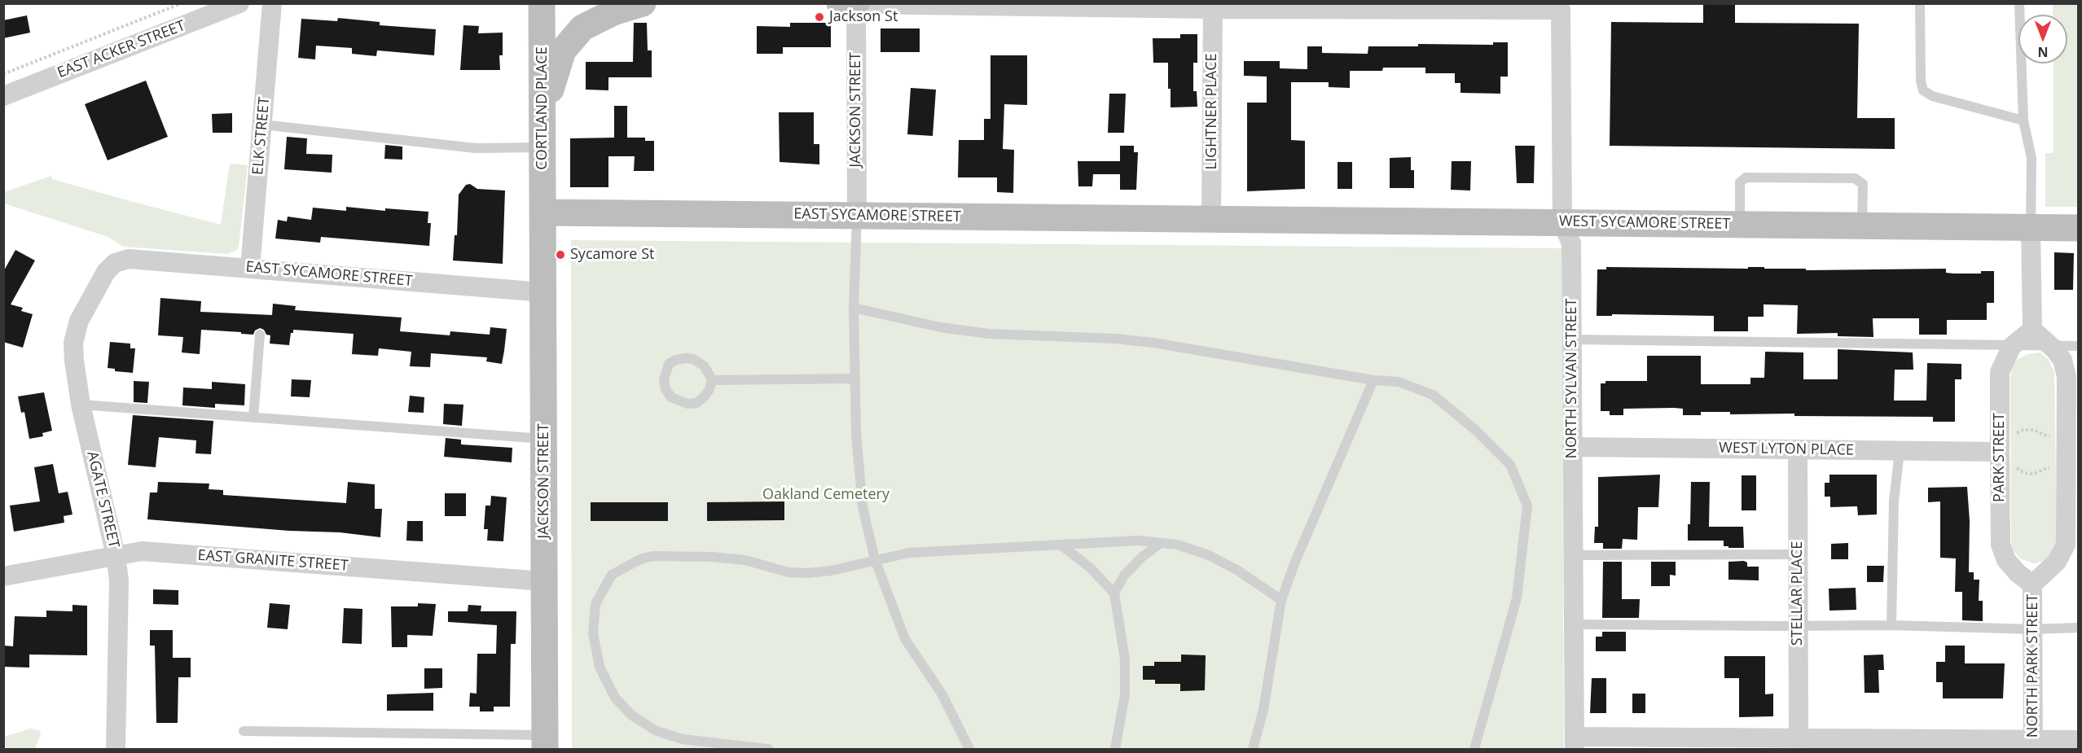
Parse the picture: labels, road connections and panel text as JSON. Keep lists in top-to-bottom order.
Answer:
{
  "streets": {
    "street": [
      "EAST ACKER STREET",
      "CORTLAND PLACE",
      "JACKSON STREET",
      "LIGHTNER PLACE",
      "ELK STREET",
      "EAST SYCAMORE STREET",
      "WEST SYCAMORE STREET",
      "NORTH SYLVAN STREET",
      "WEST LYTON PLACE",
      "PARK STREET",
      "AGATE STREET",
      "EAST GRANITE STREET",
      "STELLAR PLACE",
      "NORTH PARK STREET"
    ]
  },
  "crossings": [
    ["CORTLAND PLACE", "JACKSON STREET"],
    ["CORTLAND PLACE", "EAST SYCAMORE STREET"],
    ["JACKSON STREET", "EAST SYCAMORE STREET"],
    ["JACKSON STREET", "EAST GRANITE STREET"],
    ["LIGHTNER PLACE", "EAST SYCAMORE STREET"],
    ["LIGHTNER PLACE", "WEST SYCAMORE STREET"],
    ["ELK STREET", "EAST SYCAMORE STREET"],
    ["EAST SYCAMORE STREET", "WEST SYCAMORE STREET"],
    ["EAST SYCAMORE STREET", "AGATE STREET"],
    ["WEST SYCAMORE STREET", "NORTH SYLVAN STREET"],
    ["NORTH SYLVAN STREET", "WEST LYTON PLACE"],
    ["WEST LYTON PLACE", "PARK STREET"],
    ["WEST LYTON PLACE", "STELLAR PLACE"],
    ["PARK STREET", "NORTH PARK STREET"],
    ["AGATE STREET", "EAST GRANITE STREET"]
  ],
  "parks": ["Oakland Cemetery"],
  "places": ["Jackson St", "Sycamore St"],
  "north": "bottom"
}
